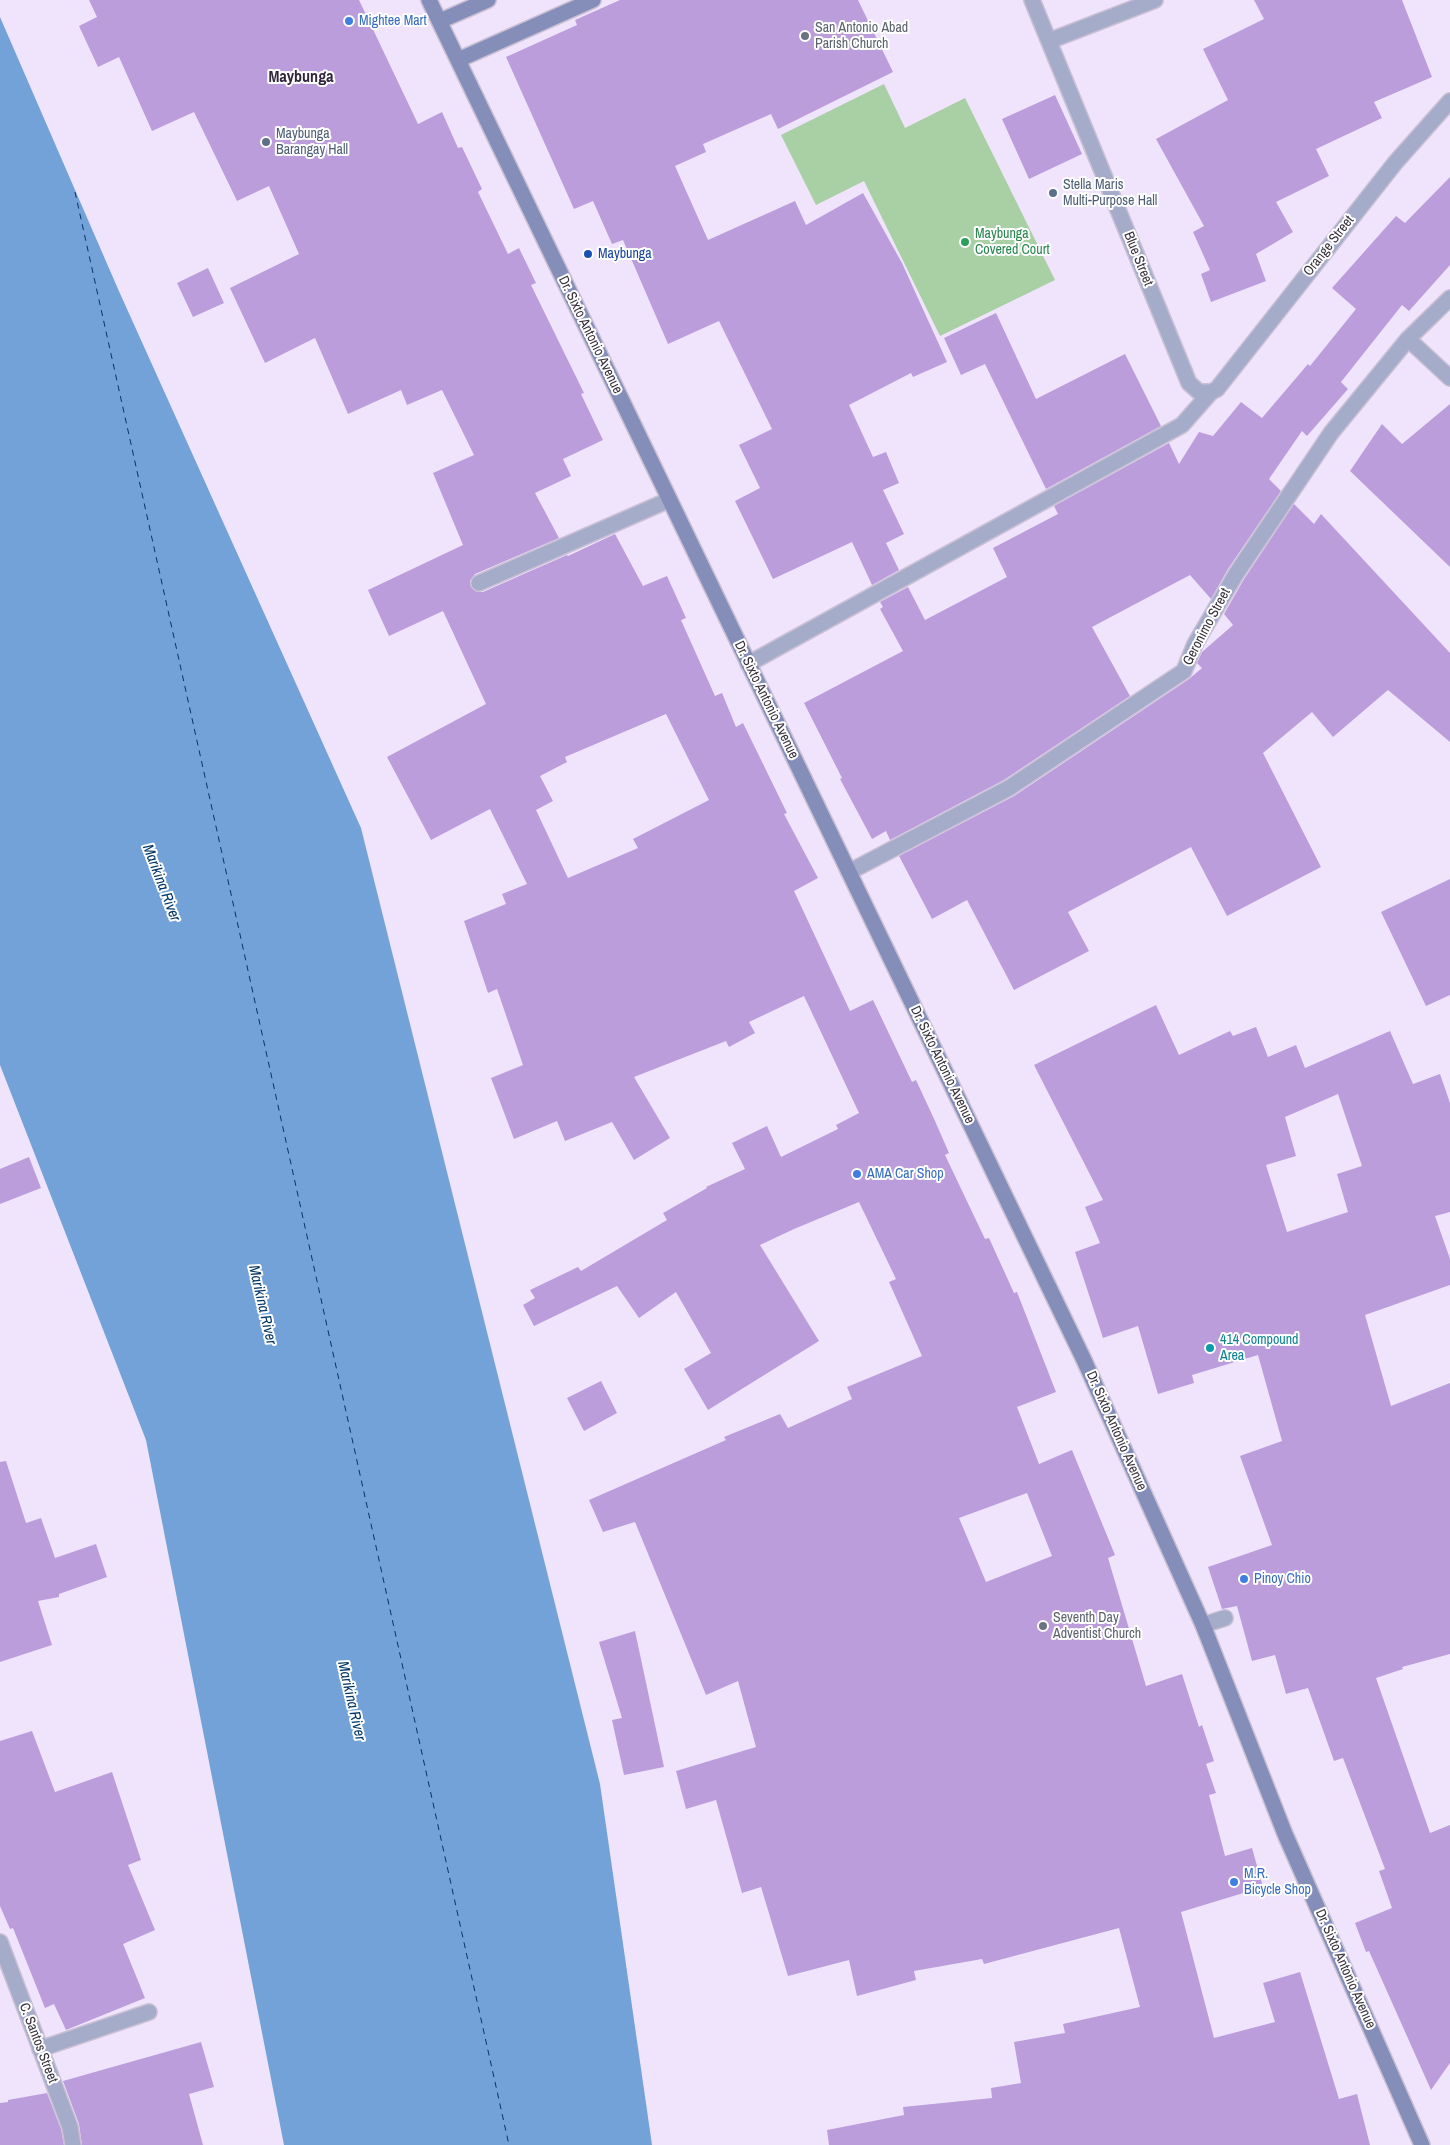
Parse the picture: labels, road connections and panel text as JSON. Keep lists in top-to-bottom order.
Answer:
{
  "streets": {
    "main road": ["Dr. Sixto Antonio Avenue"],
    "street": [
      "Orange Street",
      "Blue Street",
      "Geronimo Street",
      "C. Santos Street"
    ]
  },
  "crossings": [
    ["Orange Street", "Blue Street"],
    ["Orange Street", "Dr. Sixto Antonio Avenue"],
    ["Dr. Sixto Antonio Avenue", "Geronimo Street"]
  ],
  "districts": ["Maybunga"],
  "water": ["Marikina River"],
  "places": [
    "Mightee Mart",
    "San Antonio Abad Parish Church",
    "Maybunga Barangay Hall",
    "Stella Maris Multi-Purpose Hall",
    "Maybunga Covered Court",
    "Maybunga",
    "AMA Car Shop",
    "414 Compound Area",
    "Pinoy Chio",
    "Seventh Day Adventist Church",
    "M.R. Bicycle Shop"
  ]
}
